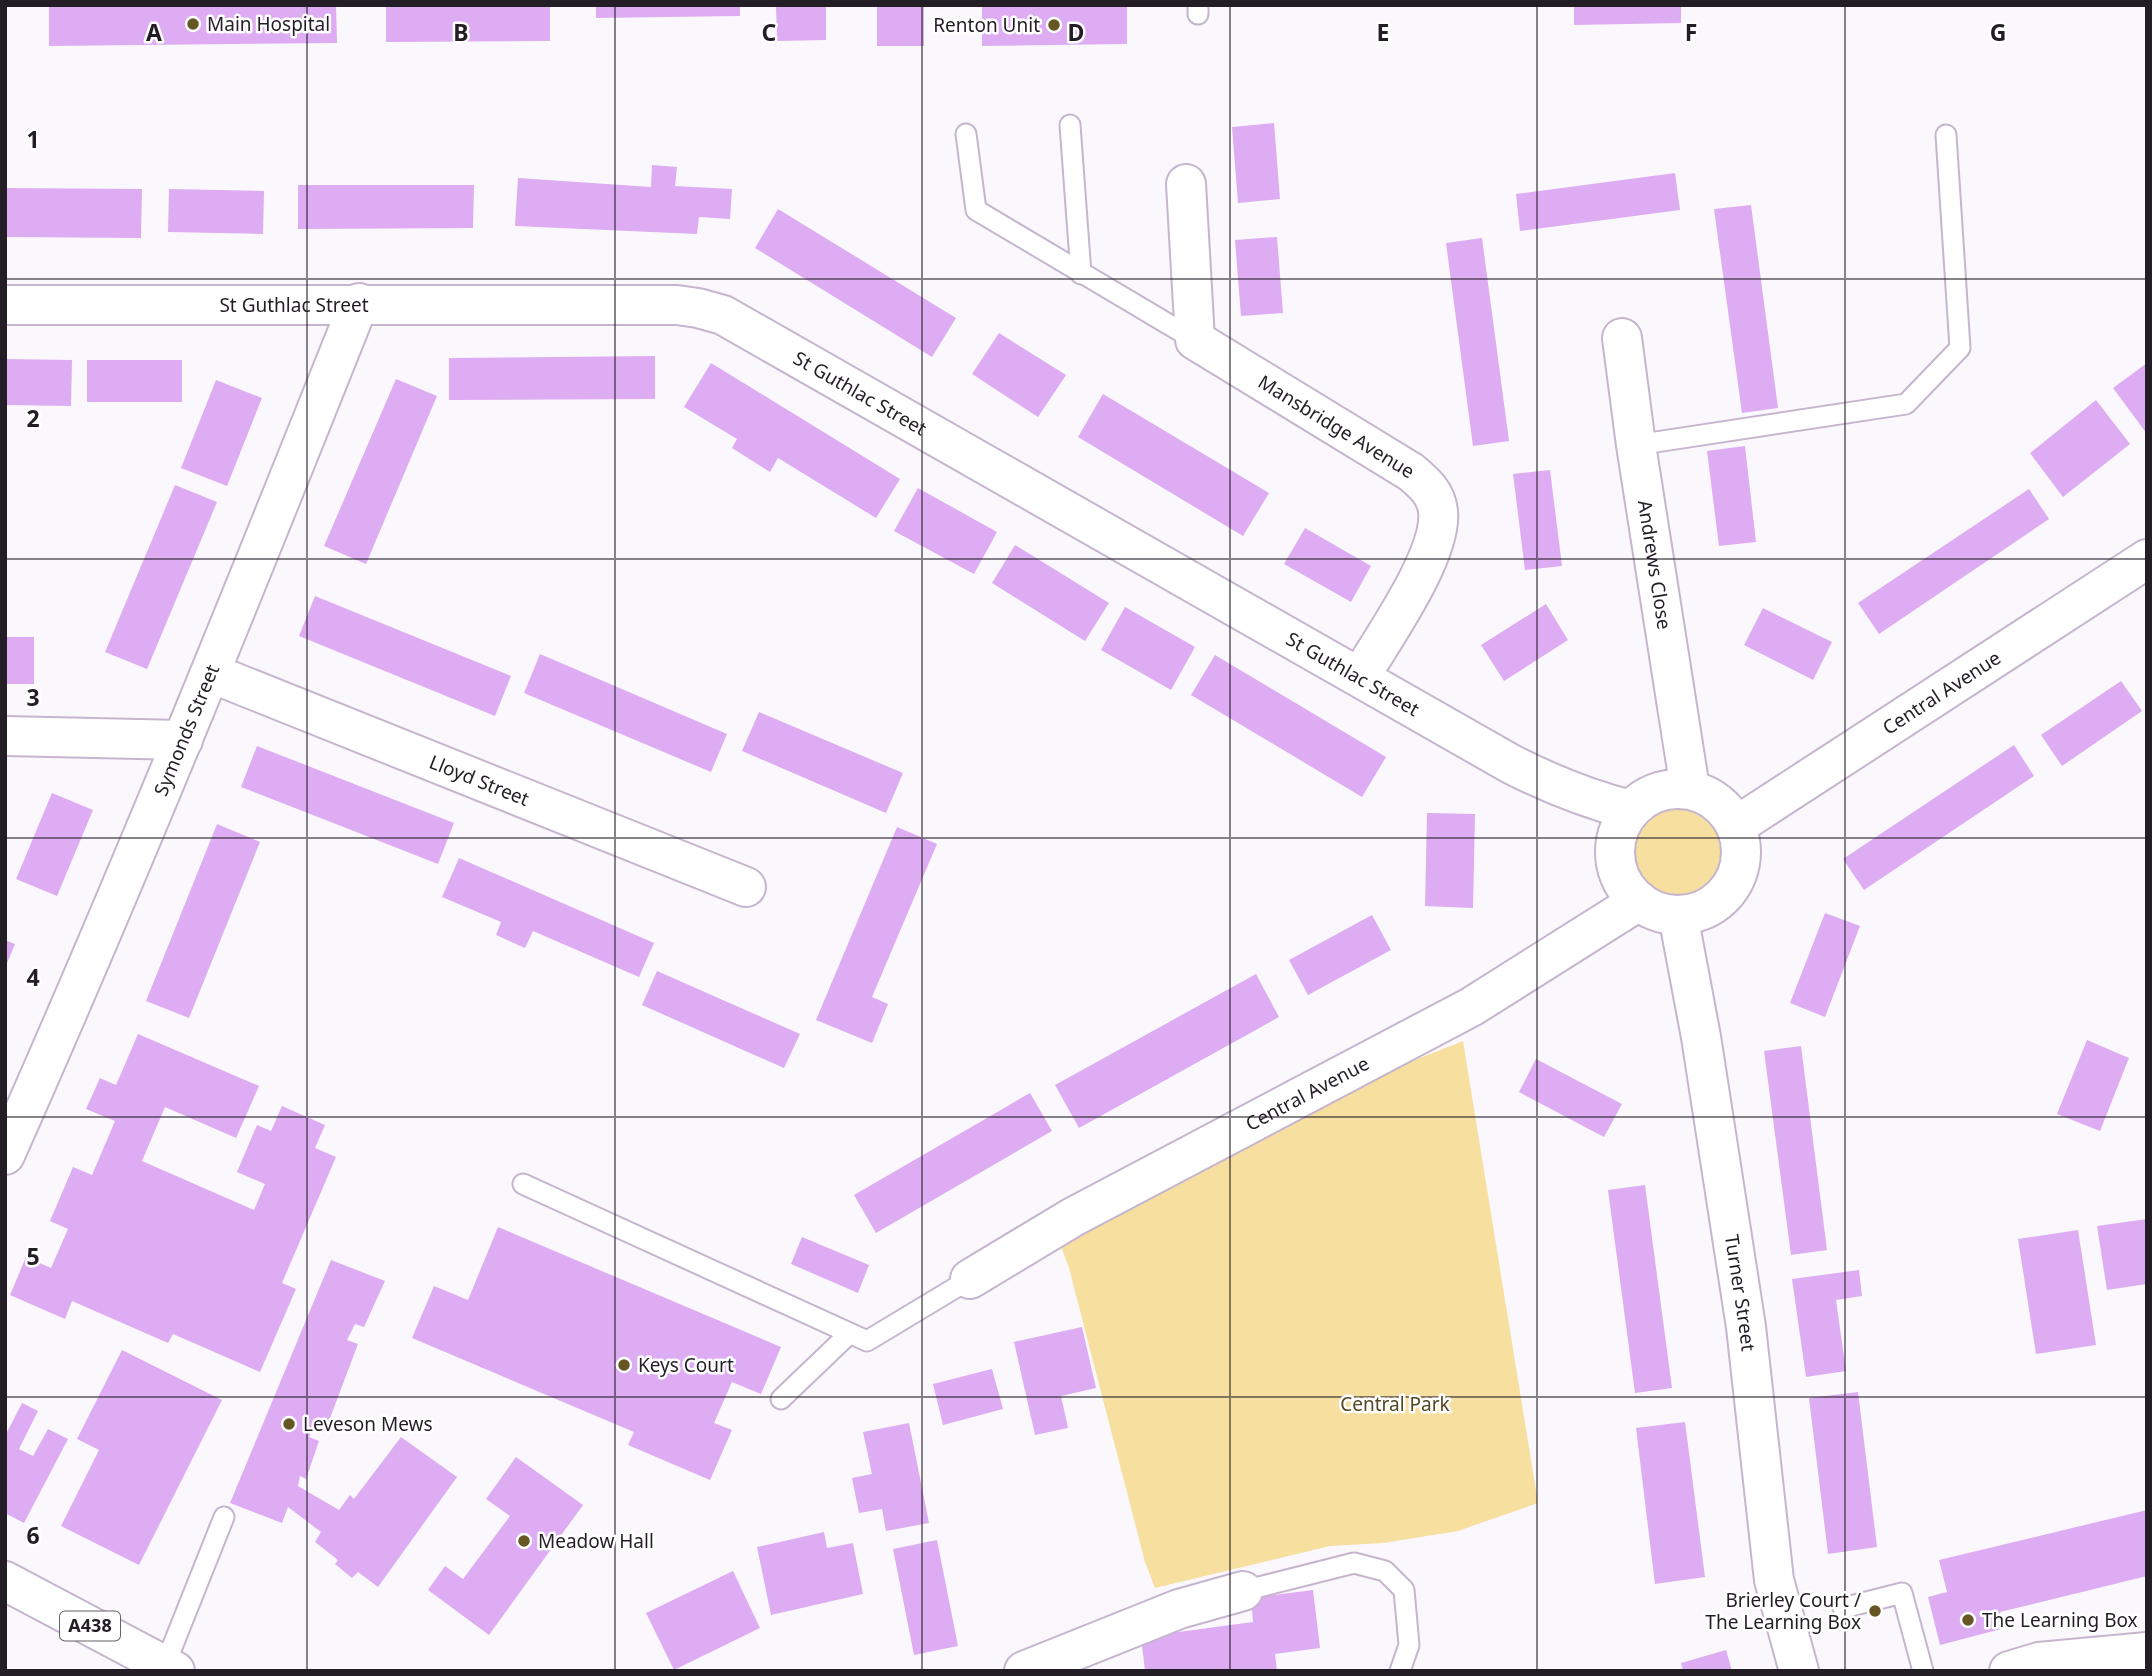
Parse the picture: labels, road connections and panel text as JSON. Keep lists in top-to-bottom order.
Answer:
{
  "streets": {
    "main road": [
      "St Guthlac Street",
      "Mansbridge Avenue",
      "Andrews Close",
      "Central Avenue",
      "Symonds Street",
      "Lloyd Street",
      "Turner Street",
      "A438"
    ]
  },
  "crossings": [
    ["St Guthlac Street", "Mansbridge Avenue"],
    ["St Guthlac Street", "Andrews Close"],
    ["St Guthlac Street", "Central Avenue"],
    ["St Guthlac Street", "Symonds Street"],
    ["St Guthlac Street", "Turner Street"],
    ["Andrews Close", "Central Avenue"],
    ["Andrews Close", "Turner Street"],
    ["Central Avenue", "Turner Street"],
    ["Symonds Street", "Lloyd Street"]
  ],
  "parks": ["Central Park"],
  "places": [
    "Main Hospital",
    "Renton Unit",
    "Keys Court",
    "Leveson Mews",
    "Meadow Hall",
    "Brierley Court / The Learning Box",
    "The Learning Box"
  ],
  "grid": {
    "columns": [
      "A",
      "B",
      "C",
      "D",
      "E",
      "F",
      "G"
    ],
    "rows": [
      "1",
      "2",
      "3",
      "4",
      "5",
      "6"
    ]
  }
}
